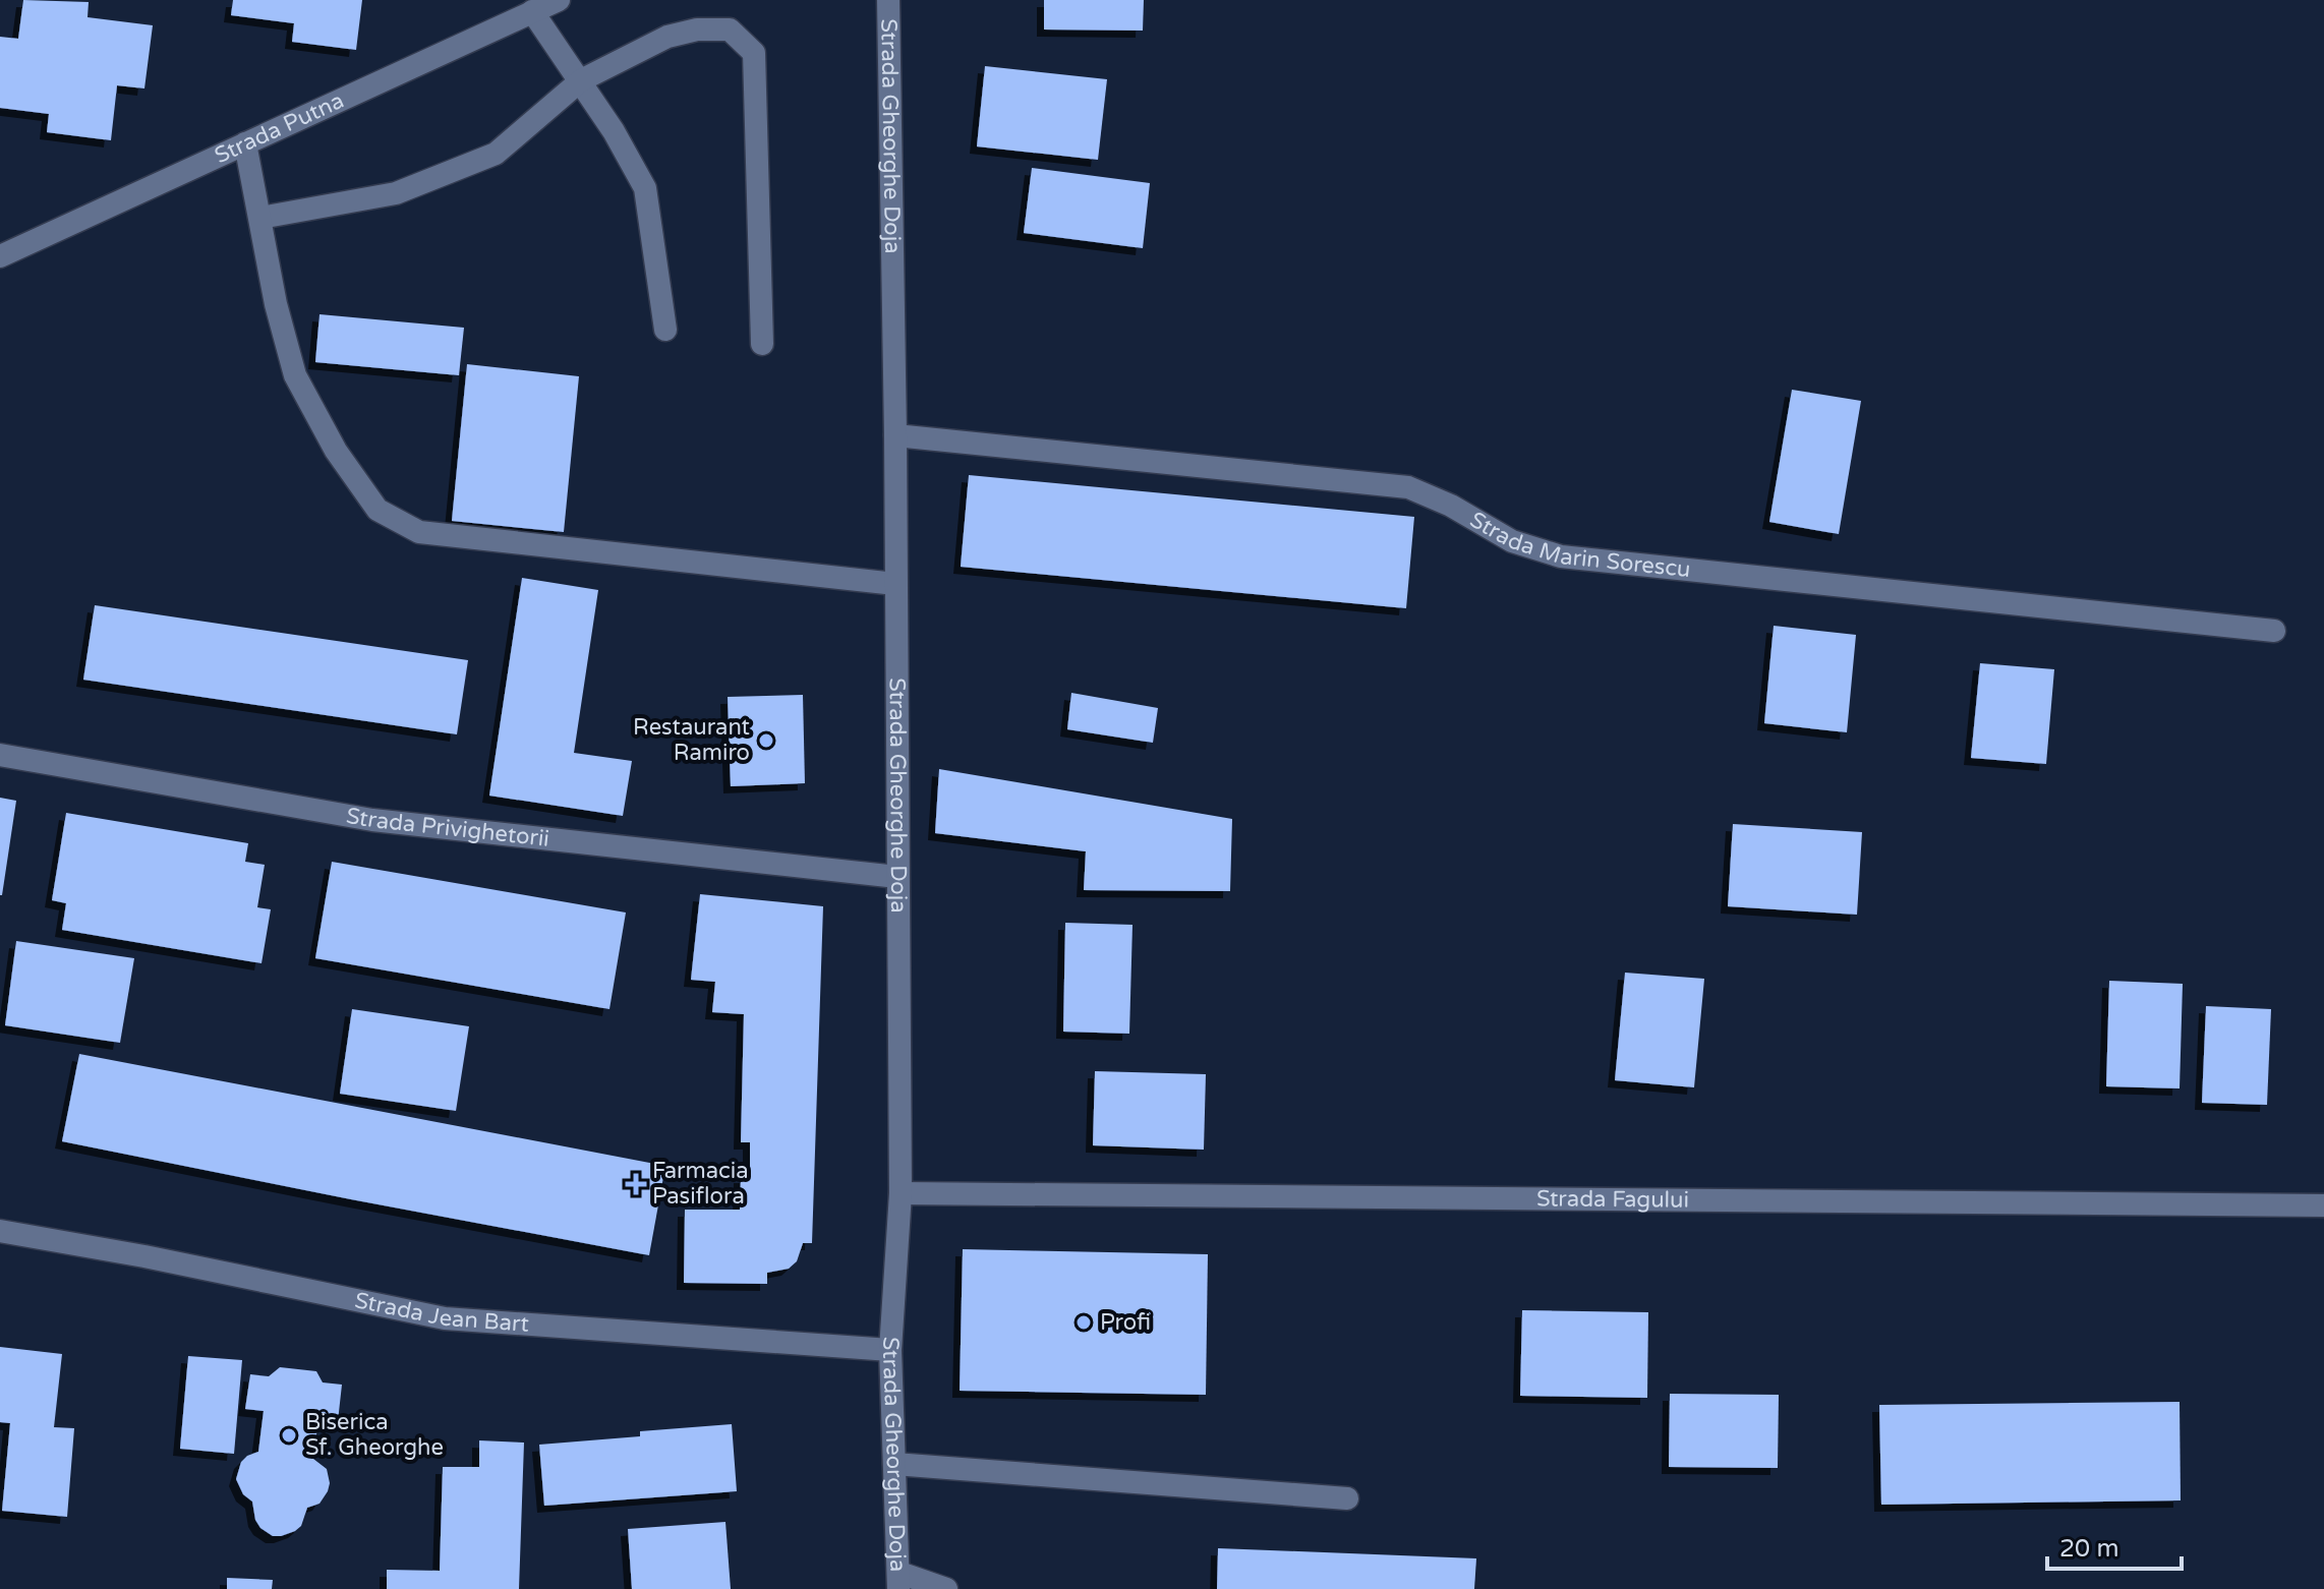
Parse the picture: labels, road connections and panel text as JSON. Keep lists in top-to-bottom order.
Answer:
{
  "streets": {
    "street": [
      "Strada Putna",
      "Strada Gheorghe Doja",
      "Strada Marin Sorescu",
      "Strada Privighetorii",
      "Strada Fagului",
      "Strada Jean Bart"
    ]
  },
  "crossings": [
    ["Strada Gheorghe Doja", "Strada Marin Sorescu"],
    ["Strada Gheorghe Doja", "Strada Privighetorii"],
    ["Strada Gheorghe Doja", "Strada Fagului"],
    ["Strada Gheorghe Doja", "Strada Jean Bart"]
  ],
  "places": {
    "other": ["Restaurant Ramiro", "Profi", "Biserica Sf. Gheorghe"],
    "health": ["Farmacia Pasiflora"]
  },
  "scale_bar": "20 m"
}
